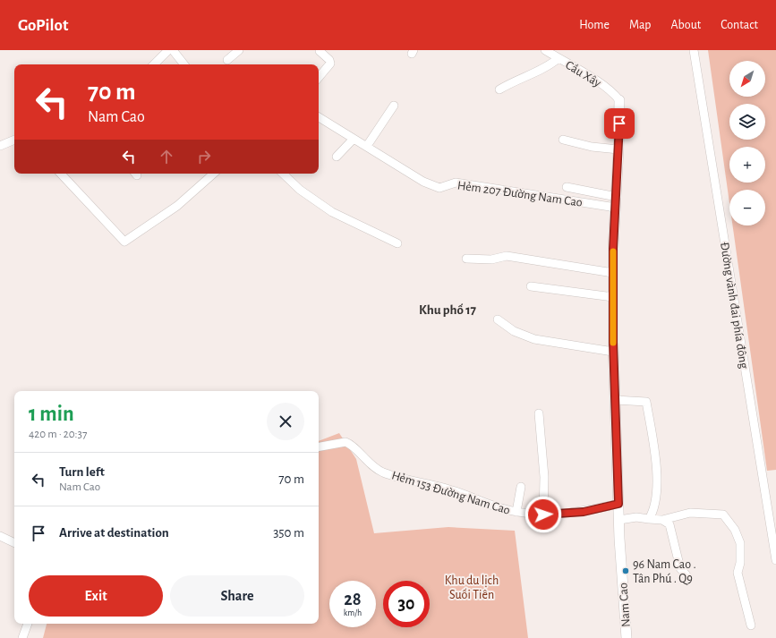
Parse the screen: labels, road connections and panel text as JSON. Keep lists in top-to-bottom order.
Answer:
{
  "streets": {
    "street": [
      "Cầu Xây",
      "Hẻm 207 Đường Nam Cao",
      "Đường vành đai phía đông",
      "Hẻm 153 Đường Nam Cao",
      "Nam Cao"
    ]
  },
  "crossings": [
    ["Cầu Xây", "Nam Cao"],
    ["Hẻm 207 Đường Nam Cao", "Nam Cao"],
    ["Hẻm 153 Đường Nam Cao", "Nam Cao"]
  ],
  "districts": ["Khu phố 17"],
  "parks": ["Khu du lịch Suối Tiên"],
  "places": ["96 Nam Cao . Tân Phú . Q9"],
  "north": "bottom left",
  "page": {
    "header": "GoPilot",
    "nav": [
      "Home",
      "Map",
      "About",
      "Contact"
    ],
    "map_buttons": ["+", "−"],
    "turn": ["70 m", "Nam Cao"],
    "heading": ["1 min", "420 m · 20:37"],
    "list": [
      {
        "name": "Turn left",
        "note": "Nam Cao",
        "value": "70 m"
      },
      {
        "name": "Arrive at destination",
        "value": "350 m"
      }
    ],
    "buttons": ["Exit", "Share"],
    "speed": "28 km/h",
    "limit": "30"
  }
}
